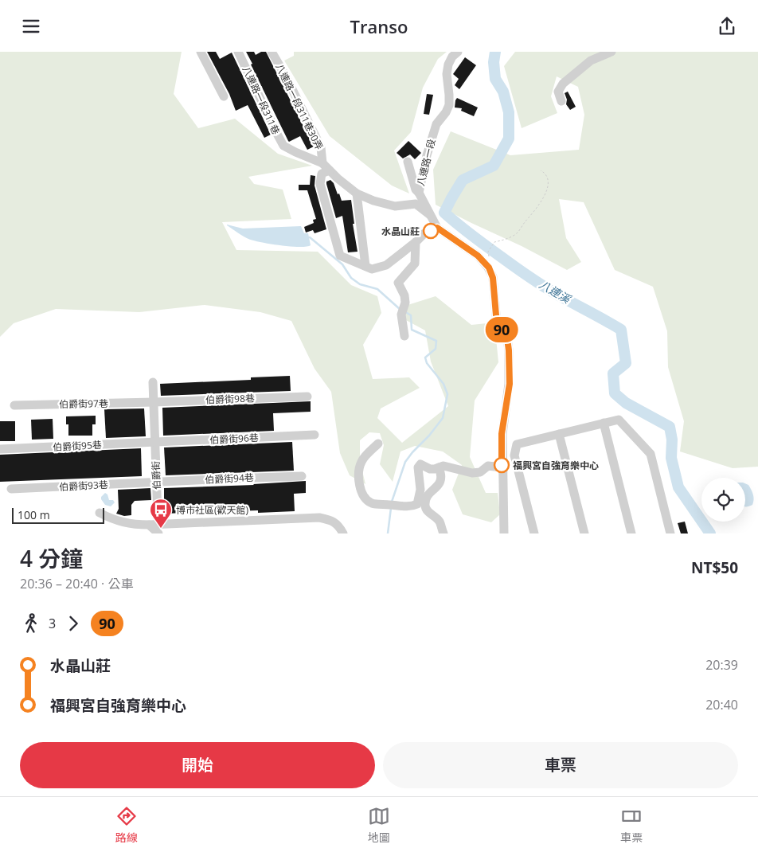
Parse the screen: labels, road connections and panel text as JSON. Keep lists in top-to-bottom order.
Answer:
{
  "streets": {
    "street": [
      "八連路一段311巷",
      "八連路一段311巷30弄",
      "八連路一段",
      "伯爵街98巷",
      "伯爵街97巷",
      "伯爵街96巷",
      "伯爵街95巷",
      "伯爵街",
      "伯爵街94巷",
      "伯爵街93巷"
    ]
  },
  "crossings": [
    ["八連路一段311巷", "八連路一段311巷30弄"],
    ["八連路一段311巷", "八連路一段"],
    ["伯爵街98巷", "伯爵街97巷"],
    ["伯爵街98巷", "伯爵街"],
    ["伯爵街97巷", "伯爵街"],
    ["伯爵街96巷", "伯爵街95巷"],
    ["伯爵街96巷", "伯爵街"],
    ["伯爵街95巷", "伯爵街"],
    ["伯爵街", "伯爵街94巷"],
    ["伯爵街", "伯爵街93巷"],
    ["伯爵街94巷", "伯爵街93巷"]
  ],
  "water": ["八連溪"],
  "places": {
    "other": ["水晶山莊", "福興宮自強育樂中心"],
    "bus stop": ["博市社區(歡天館)"]
  },
  "lines": ["bus line 90"],
  "scale_bar": "100 m",
  "page": {
    "header": "Transo",
    "on_map": "90",
    "scale": "100 m",
    "heading": ["4 分鐘", "20:36 – 20:40 · 公車", "NT$50"],
    "legs": ["3", "90"],
    "list": [
      {
        "name": "水晶山莊",
        "value": "20:39"
      },
      {
        "name": "福興宮自強育樂中心",
        "value": "20:40"
      }
    ],
    "buttons": ["開始", "車票"],
    "tabs": ["路線", "地圖", "車票"]
  }
}
